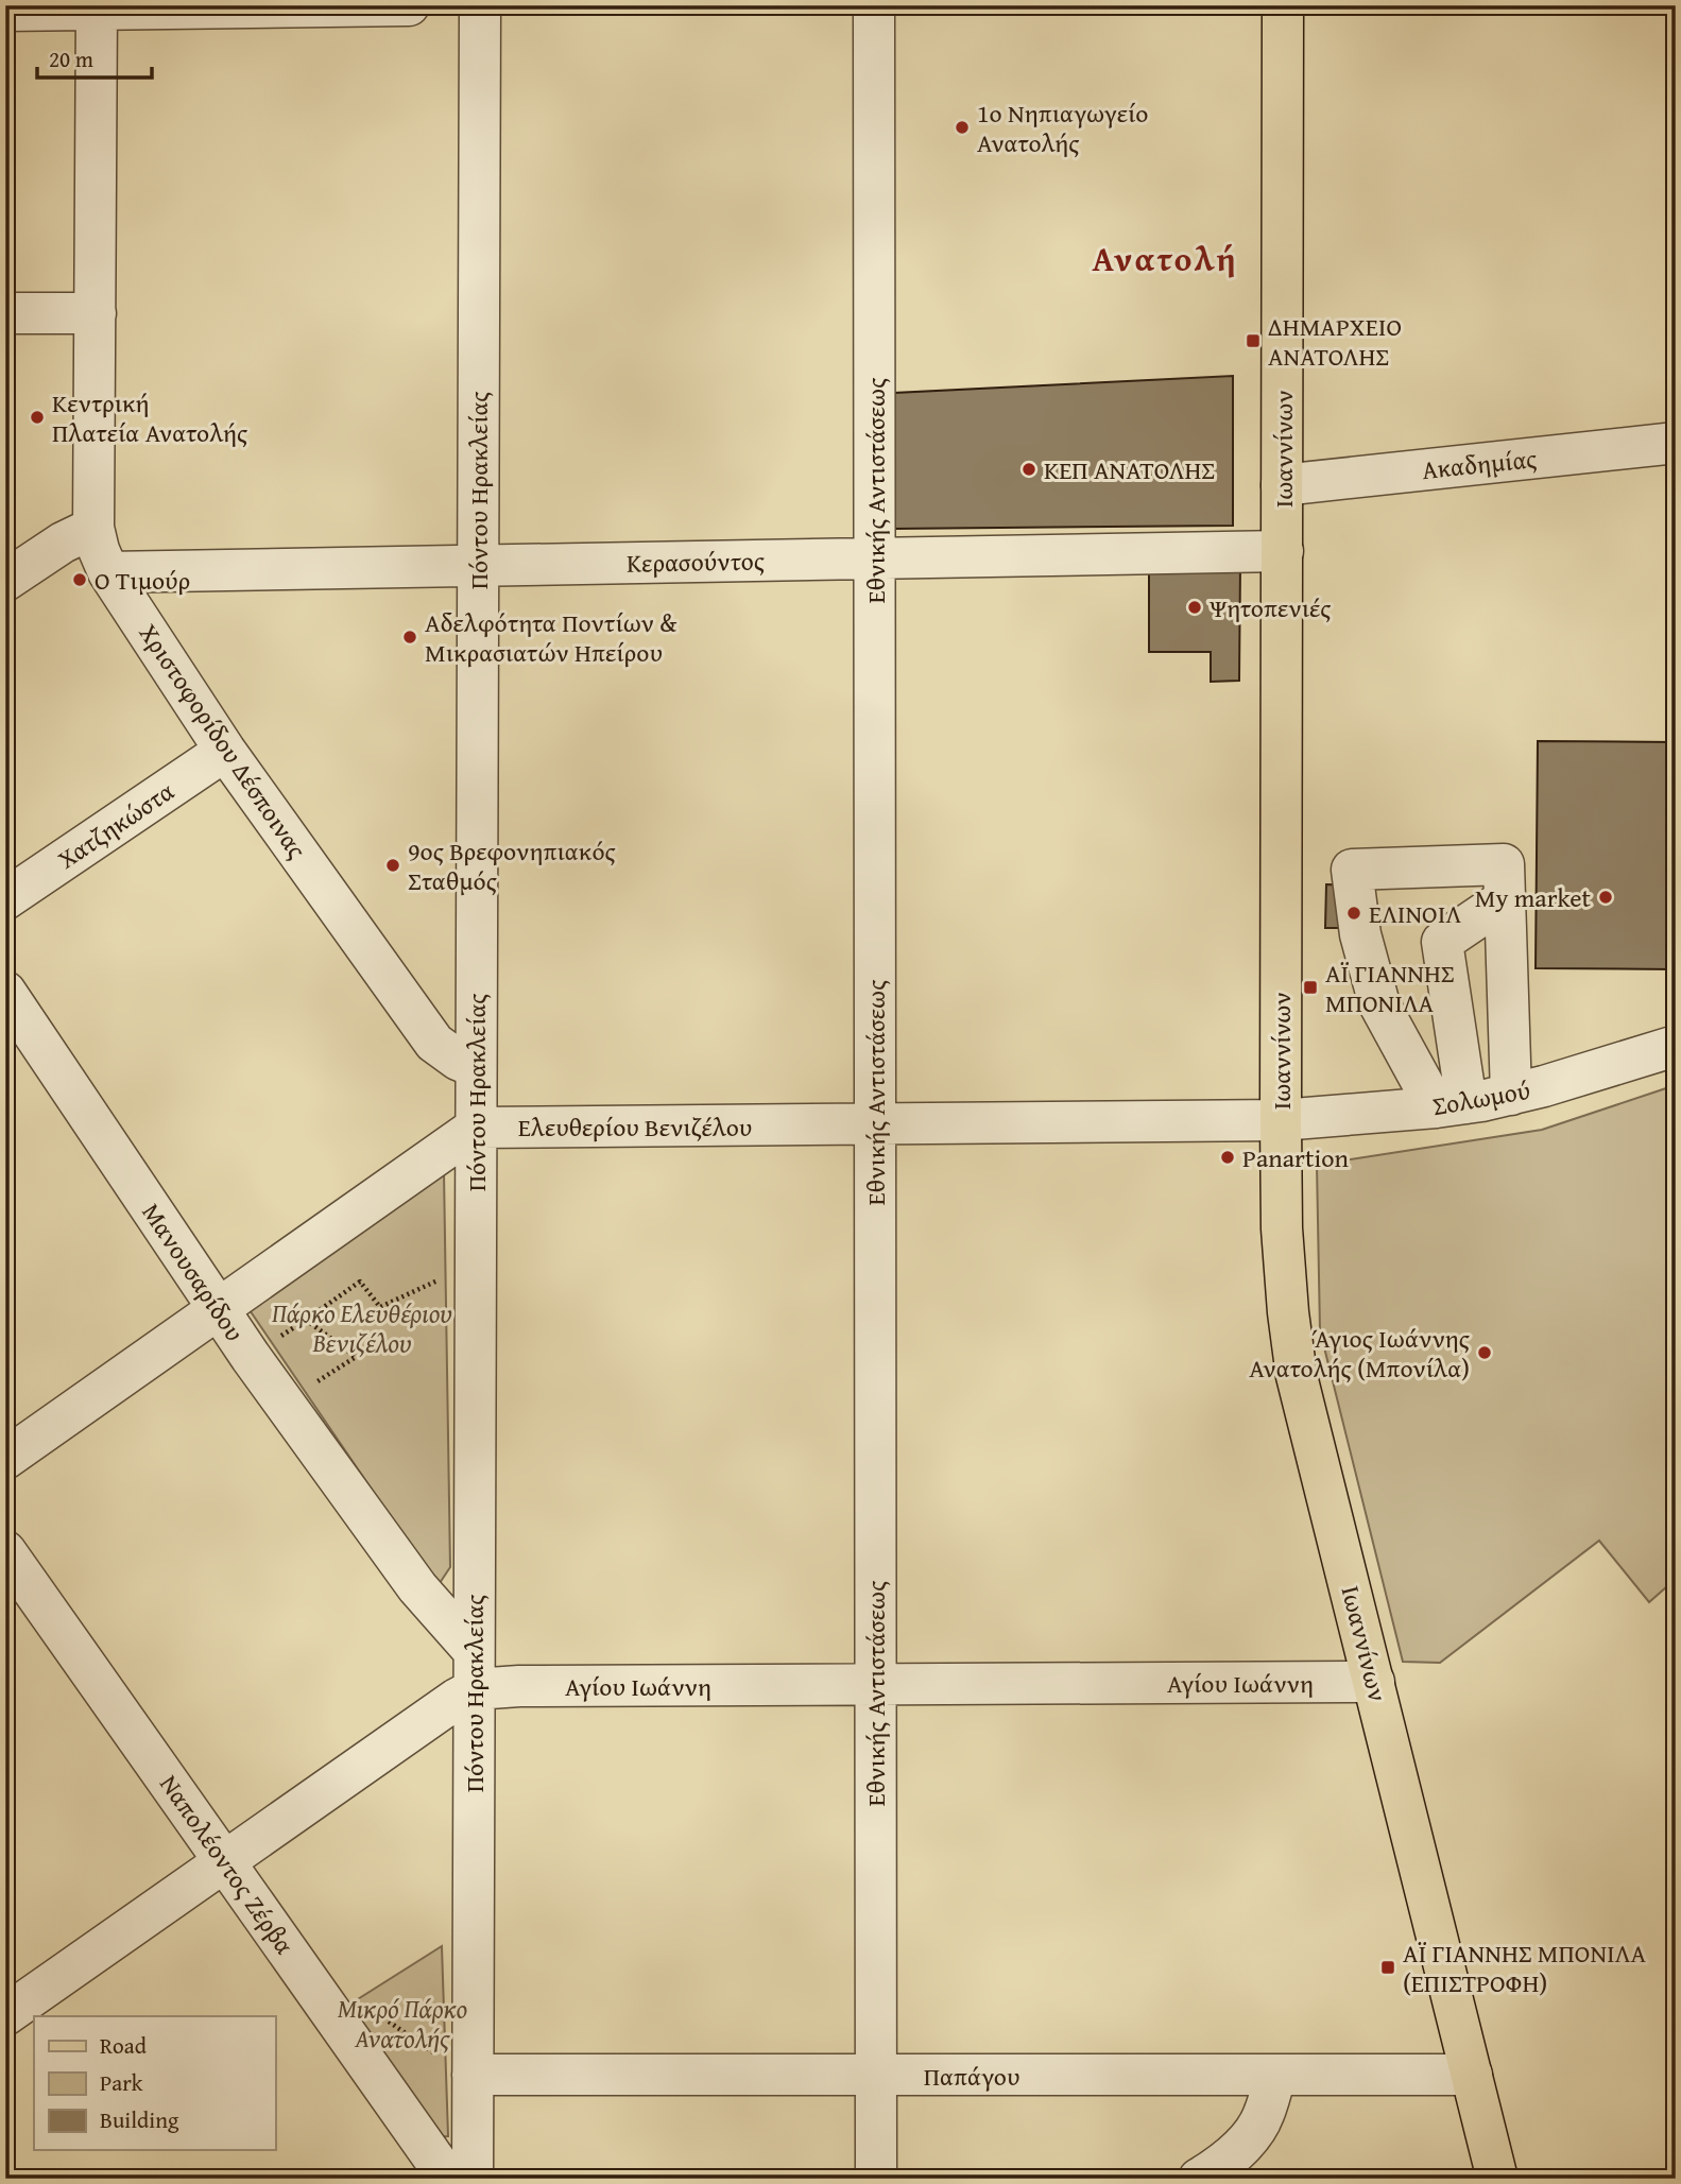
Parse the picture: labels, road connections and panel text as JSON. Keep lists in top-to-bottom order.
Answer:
{
  "streets": {
    "main road": ["Ιωαννίνων"],
    "street": [
      "Ακαδημίας",
      "Πόντου Ηρακλείας",
      "Εθνικής Αντιστάσεως",
      "Κερασούντος",
      "Χριστοφορίδου Δέσποινας",
      "Χατζηκώστα",
      "Σολωμού",
      "Ελευθερίου Βενιζέλου",
      "Μανουσαρίδου",
      "Αγίου Ιωάννη",
      "Ναπολέοντος Ζέρβα",
      "Παπάγου"
    ]
  },
  "crossings": [
    ["Ιωαννίνων", "Ακαδημίας"],
    ["Ιωαννίνων", "Κερασούντος"],
    ["Ιωαννίνων", "Σολωμού"],
    ["Ιωαννίνων", "Ελευθερίου Βενιζέλου"],
    ["Ιωαννίνων", "Αγίου Ιωάννη"],
    ["Ιωαννίνων", "Παπάγου"],
    ["Πόντου Ηρακλείας", "Κερασούντος"],
    ["Πόντου Ηρακλείας", "Χριστοφορίδου Δέσποινας"],
    ["Πόντου Ηρακλείας", "Ελευθερίου Βενιζέλου"],
    ["Πόντου Ηρακλείας", "Μανουσαρίδου"],
    ["Πόντου Ηρακλείας", "Αγίου Ιωάννη"],
    ["Πόντου Ηρακλείας", "Παπάγου"],
    ["Εθνικής Αντιστάσεως", "Κερασούντος"],
    ["Εθνικής Αντιστάσεως", "Ελευθερίου Βενιζέλου"],
    ["Εθνικής Αντιστάσεως", "Αγίου Ιωάννη"],
    ["Εθνικής Αντιστάσεως", "Παπάγου"],
    ["Κερασούντος", "Χριστοφορίδου Δέσποινας"],
    ["Χριστοφορίδου Δέσποινας", "Χατζηκώστα"],
    ["Σολωμού", "Ελευθερίου Βενιζέλου"],
    ["Μανουσαρίδου", "Αγίου Ιωάννη"],
    ["Αγίου Ιωάννη", "Ναπολέοντος Ζέρβα"]
  ],
  "districts": ["Ανατολή"],
  "parks": ["Πάρκο Ελευθέριου Βενιζέλου", "Μικρό Πάρκο Ανατολής"],
  "places": {
    "other": [
      "1ο Νηπιαγωγείο Ανατολής",
      "Κεντρική Πλατεία Ανατολής",
      "ΚΕΠ ΑΝΑΤΟΛΗΣ",
      "Ο Τιμούρ",
      "Ψητοπενιές",
      "Αδελφότητα Ποντίων & Μικρασιατών Ηπείρου",
      "9ος Βρεφονηπιακός Σταθμός",
      "My market",
      "ΕΛΙΝΟΙΛ",
      "Panartion",
      "Άγιος Ιωάννης Ανατολής (Μπονίλα)"
    ],
    "transit": ["ΔΗΜΑΡΧΕΙΟ ΑΝΑΤΟΛΗΣ", "ΑΪ ΓΙΑΝΝΗΣ ΜΠΟΝΙΛΑ", "ΑΪ ΓΙΑΝΝΗΣ ΜΠΟΝΙΛΑ (ΕΠΙΣΤΡΟΦΗ)"]
  },
  "legend": ["Road", "Park", "Building"],
  "scale_bar": "20 m"
}
